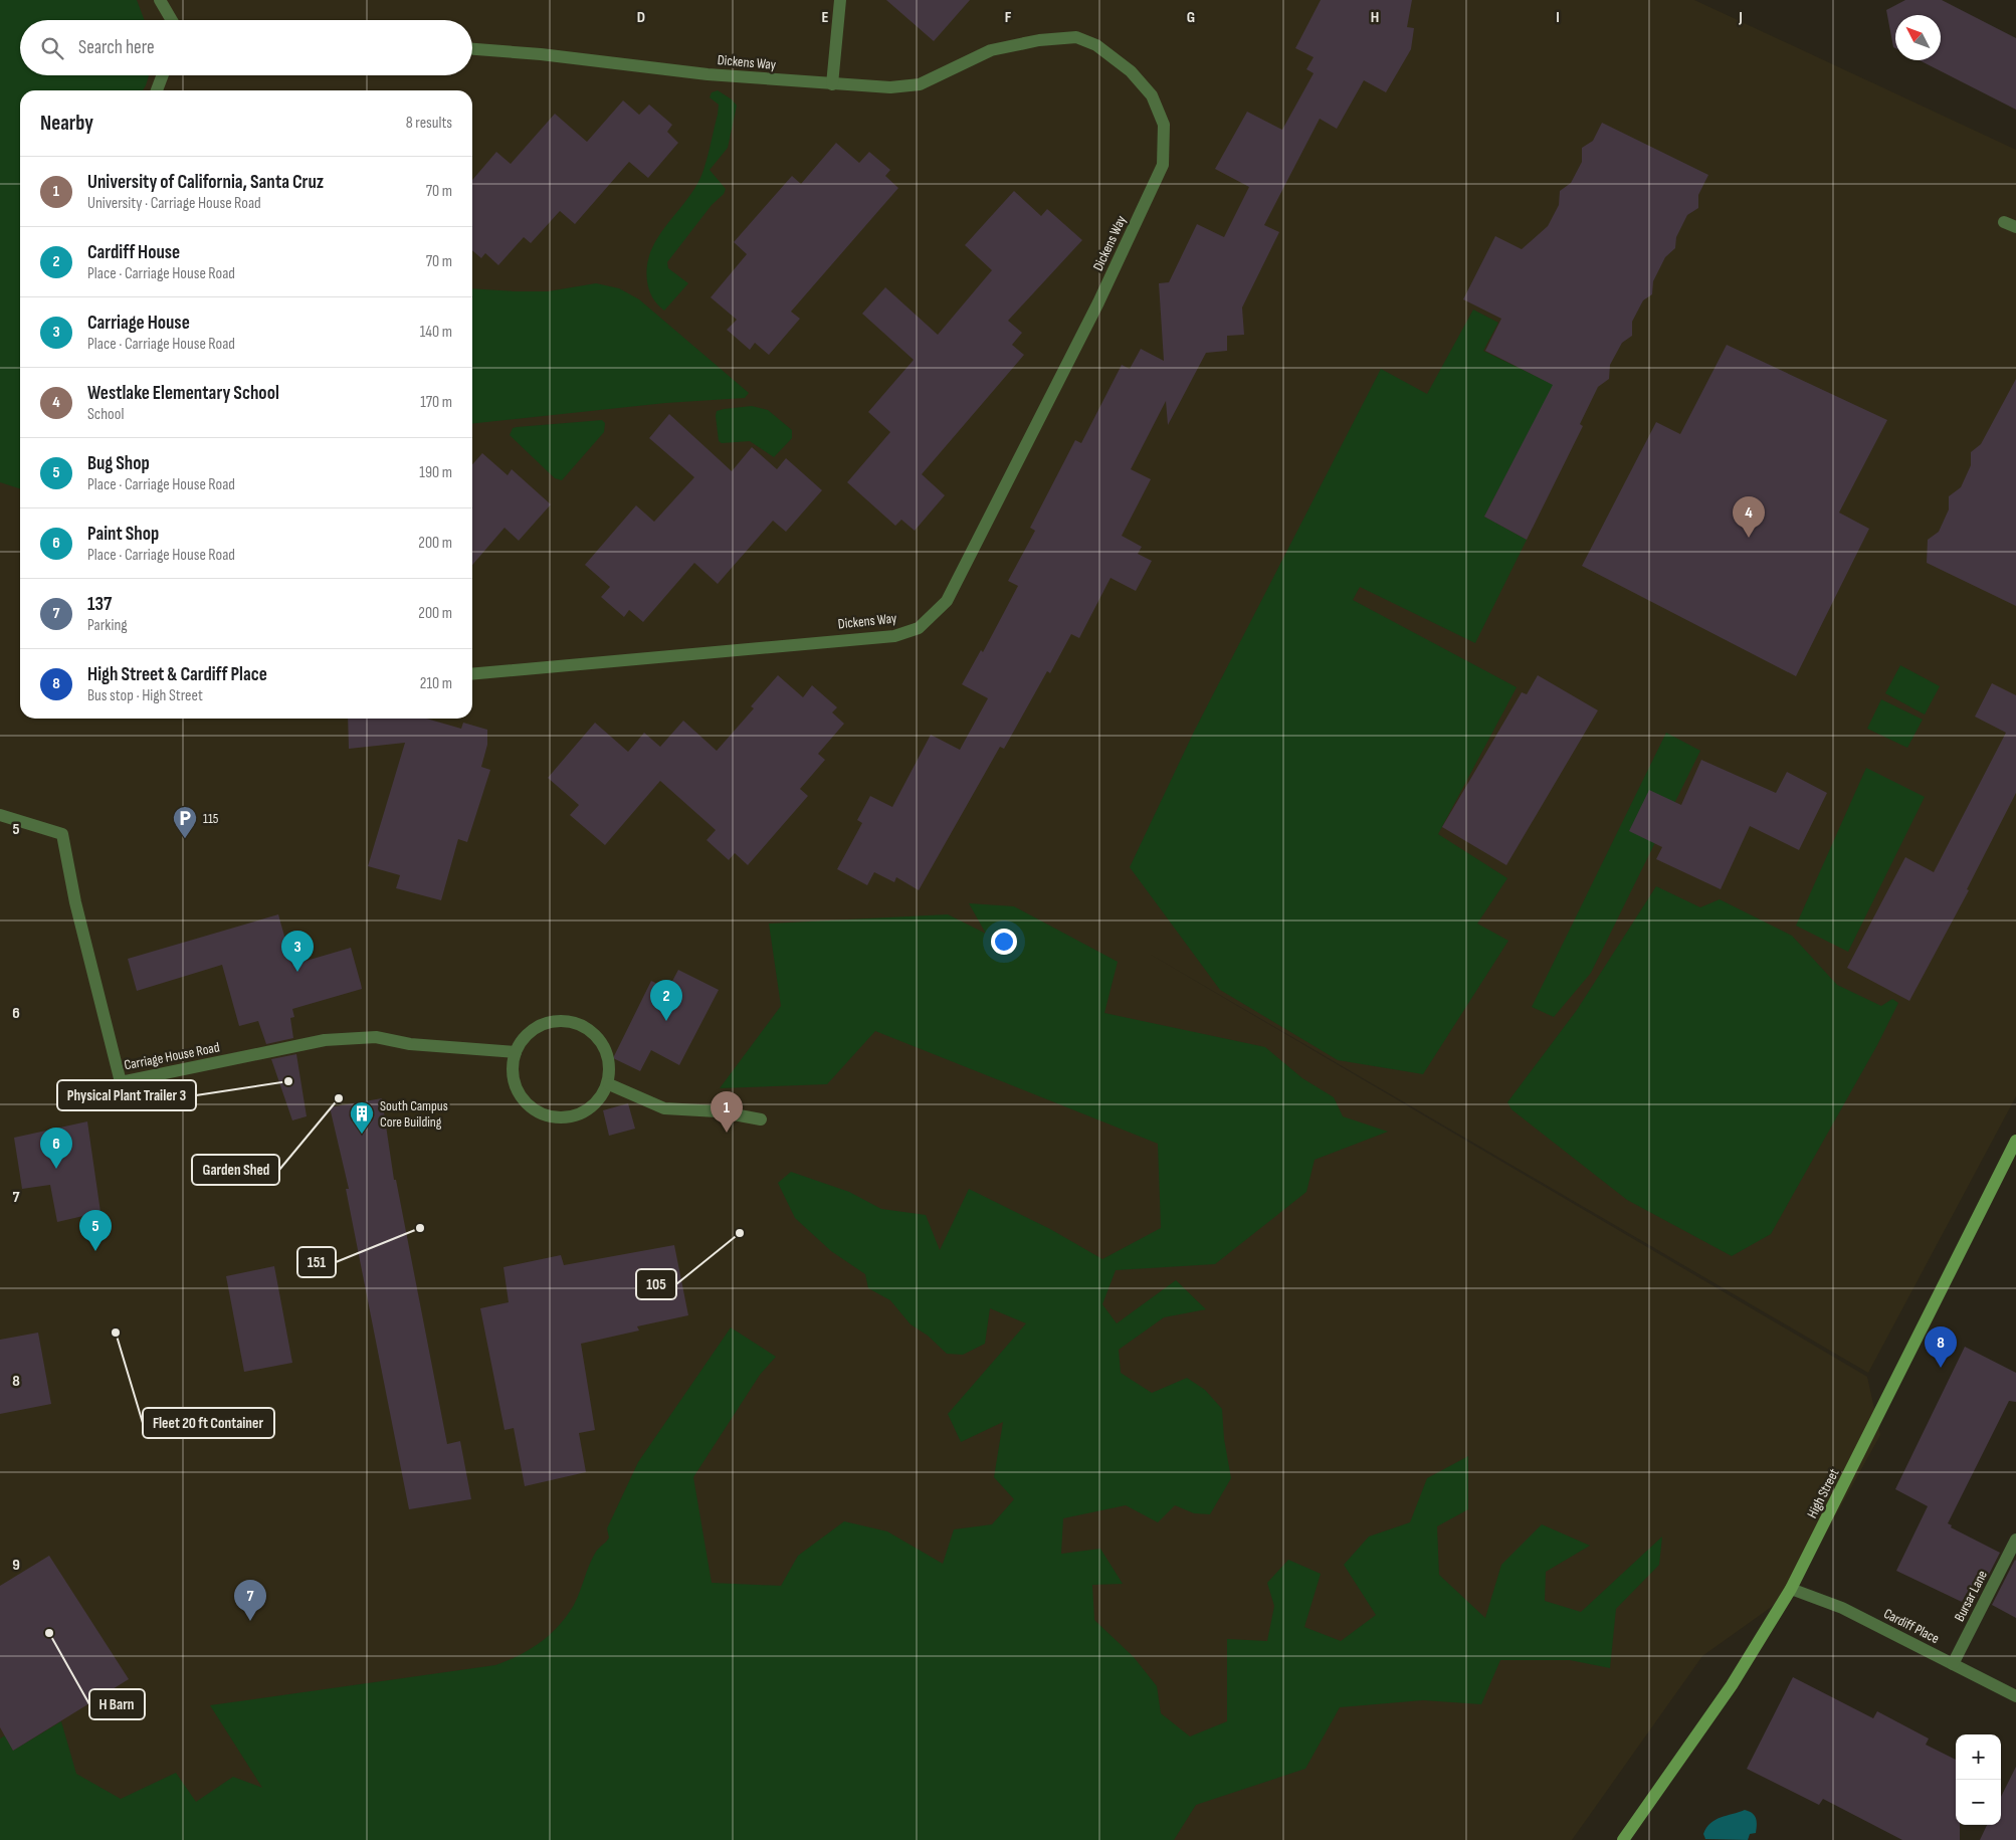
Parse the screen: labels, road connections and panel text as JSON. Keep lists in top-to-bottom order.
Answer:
{
  "streets": {
    "main road": ["High Street"],
    "street": [
      "Dickens Way",
      "Carriage House Road",
      "Bursar Lane",
      "Cardiff Place"
    ]
  },
  "crossings": [
    ["High Street", "Cardiff Place"],
    ["Bursar Lane", "Cardiff Place"]
  ],
  "places": {
    "parking": ["115"],
    "other": [
      "Physical Plant Trailer 3",
      "Garden Shed",
      "151",
      "105",
      "Fleet 20 ft Container",
      "H Barn"
    ],
    "building": ["South Campus Core Building"]
  },
  "north": "top left",
  "page": {
    "search": "Search here",
    "heading": ["Nearby", "8 results"],
    "list": [
      {
        "mark": "1",
        "name": "University of California, Santa Cruz",
        "note": "University · Carriage House Road",
        "value": "70 m"
      },
      {
        "mark": "2",
        "name": "Cardiff House",
        "note": "Place · Carriage House Road",
        "value": "70 m"
      },
      {
        "mark": "3",
        "name": "Carriage House",
        "note": "Place · Carriage House Road",
        "value": "140 m"
      },
      {
        "mark": "4",
        "name": "Westlake Elementary School",
        "note": "School",
        "value": "170 m"
      },
      {
        "mark": "5",
        "name": "Bug Shop",
        "note": "Place · Carriage House Road",
        "value": "190 m"
      },
      {
        "mark": "6",
        "name": "Paint Shop",
        "note": "Place · Carriage House Road",
        "value": "200 m"
      },
      {
        "mark": "7",
        "name": "137",
        "note": "Parking",
        "value": "200 m"
      },
      {
        "mark": "8",
        "name": "High Street & Cardiff Place",
        "note": "Bus stop · High Street",
        "value": "210 m"
      }
    ],
    "pins": [
      "4",
      "3",
      "2",
      "1",
      "6",
      "5",
      "8",
      "7"
    ],
    "map_buttons": ["+", "−"]
  },
  "grid": {
    "columns": [
      "D",
      "E",
      "F",
      "G",
      "H",
      "I",
      "J"
    ],
    "rows": [
      "5",
      "6",
      "7",
      "8",
      "9"
    ]
  }
}
